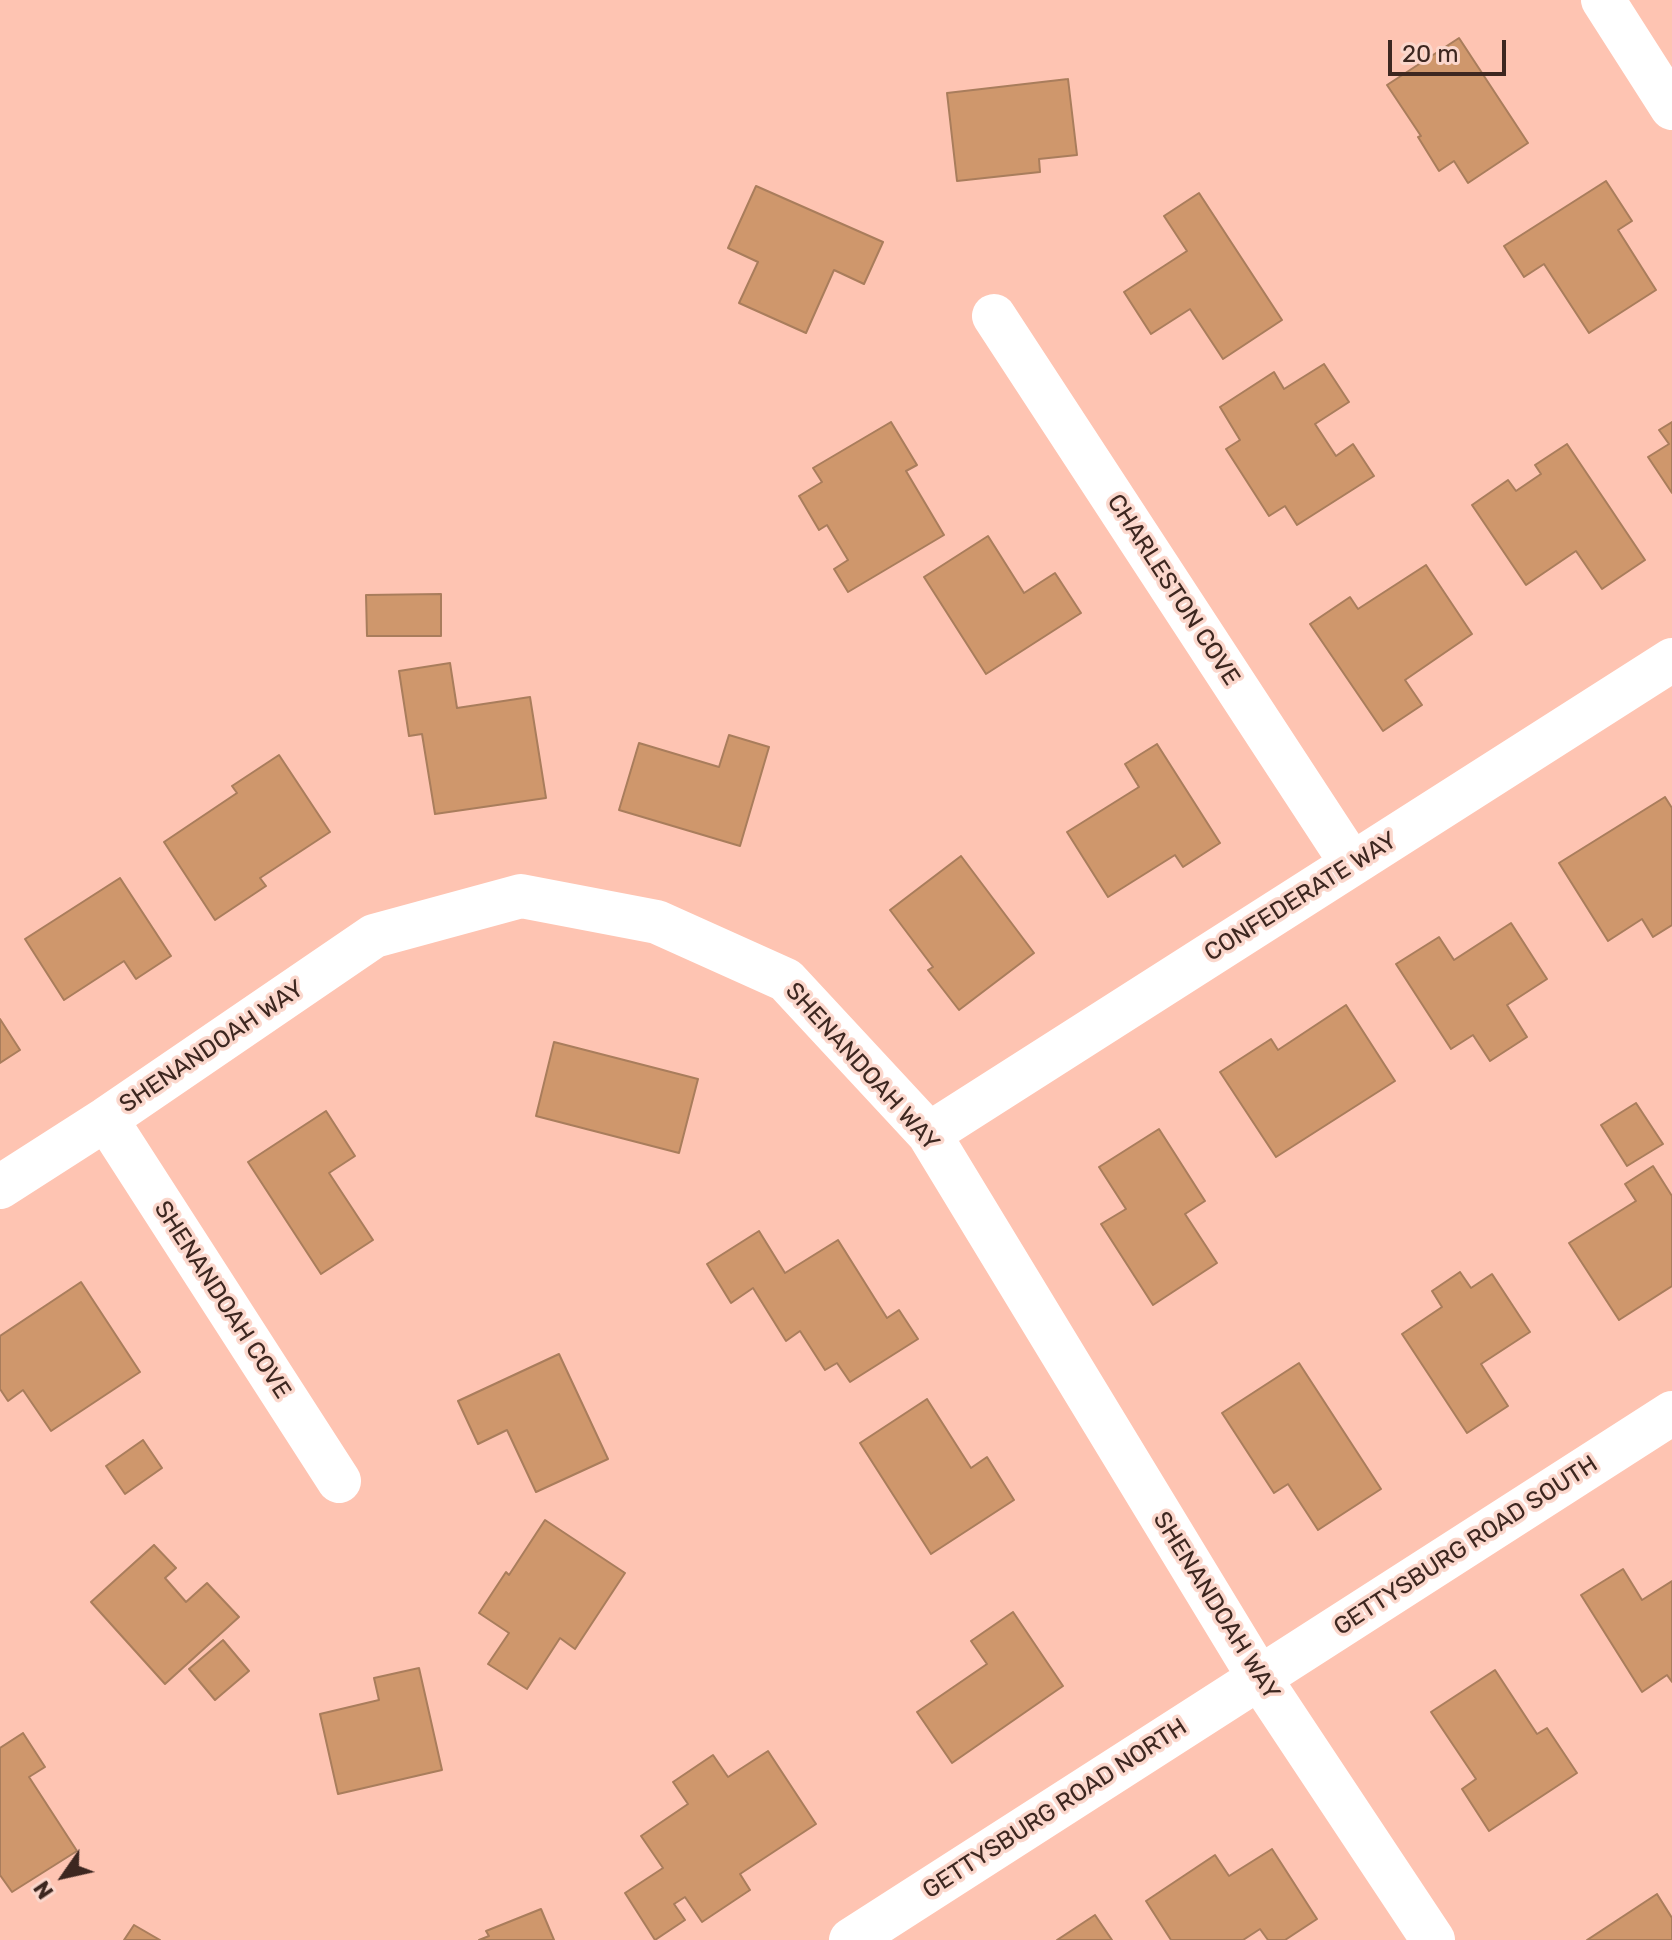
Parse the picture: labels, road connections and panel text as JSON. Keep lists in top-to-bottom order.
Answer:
{
  "streets": {
    "street": [
      "CHARLESTON COVE",
      "CONFEDERATE WAY",
      "SHENANDOAH WAY",
      "SHENANDOAH COVE",
      "GETTYSBURG ROAD SOUTH",
      "GETTYSBURG ROAD NORTH"
    ]
  },
  "crossings": [
    ["CHARLESTON COVE", "CONFEDERATE WAY"],
    ["CONFEDERATE WAY", "SHENANDOAH WAY"],
    ["SHENANDOAH WAY", "SHENANDOAH COVE"],
    ["SHENANDOAH WAY", "GETTYSBURG ROAD SOUTH"],
    ["SHENANDOAH WAY", "GETTYSBURG ROAD NORTH"],
    ["GETTYSBURG ROAD SOUTH", "GETTYSBURG ROAD NORTH"]
  ],
  "scale_bar": "20 m",
  "north": "bottom left"
}
